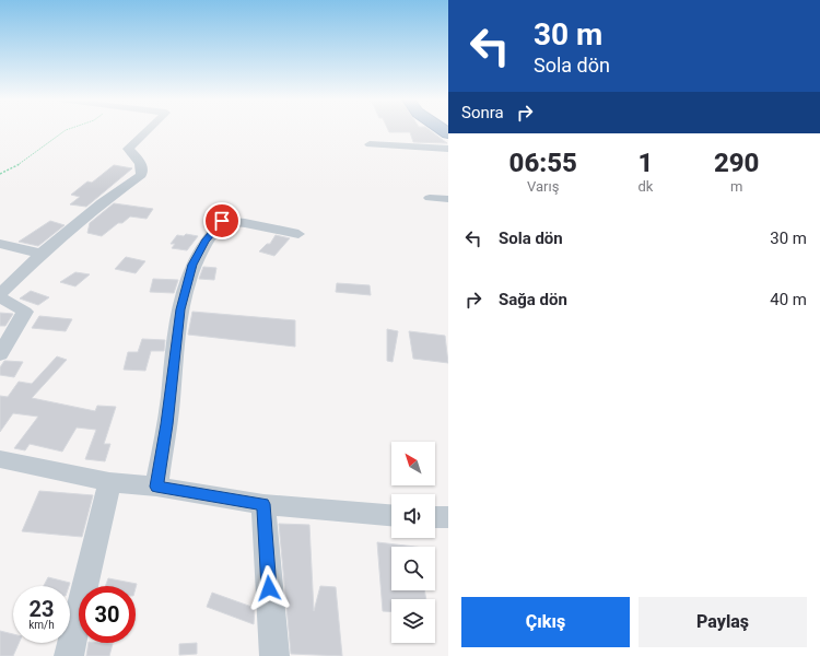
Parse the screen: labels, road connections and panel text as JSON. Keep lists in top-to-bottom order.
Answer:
{
  "north": "top left",
  "page": {
    "turn": ["30 m", "Sola dön"],
    "then": "Sonra",
    "eta": [
      "06:55",
      "Varış",
      "1",
      "dk",
      "290",
      "m"
    ],
    "list": [
      {
        "name": "Sola dön",
        "value": "30 m"
      },
      {
        "name": "Sağa dön",
        "value": "40 m"
      }
    ],
    "speed": "23 km/h",
    "limit": "30",
    "buttons": ["Çıkış", "Paylaş"]
  }
}
